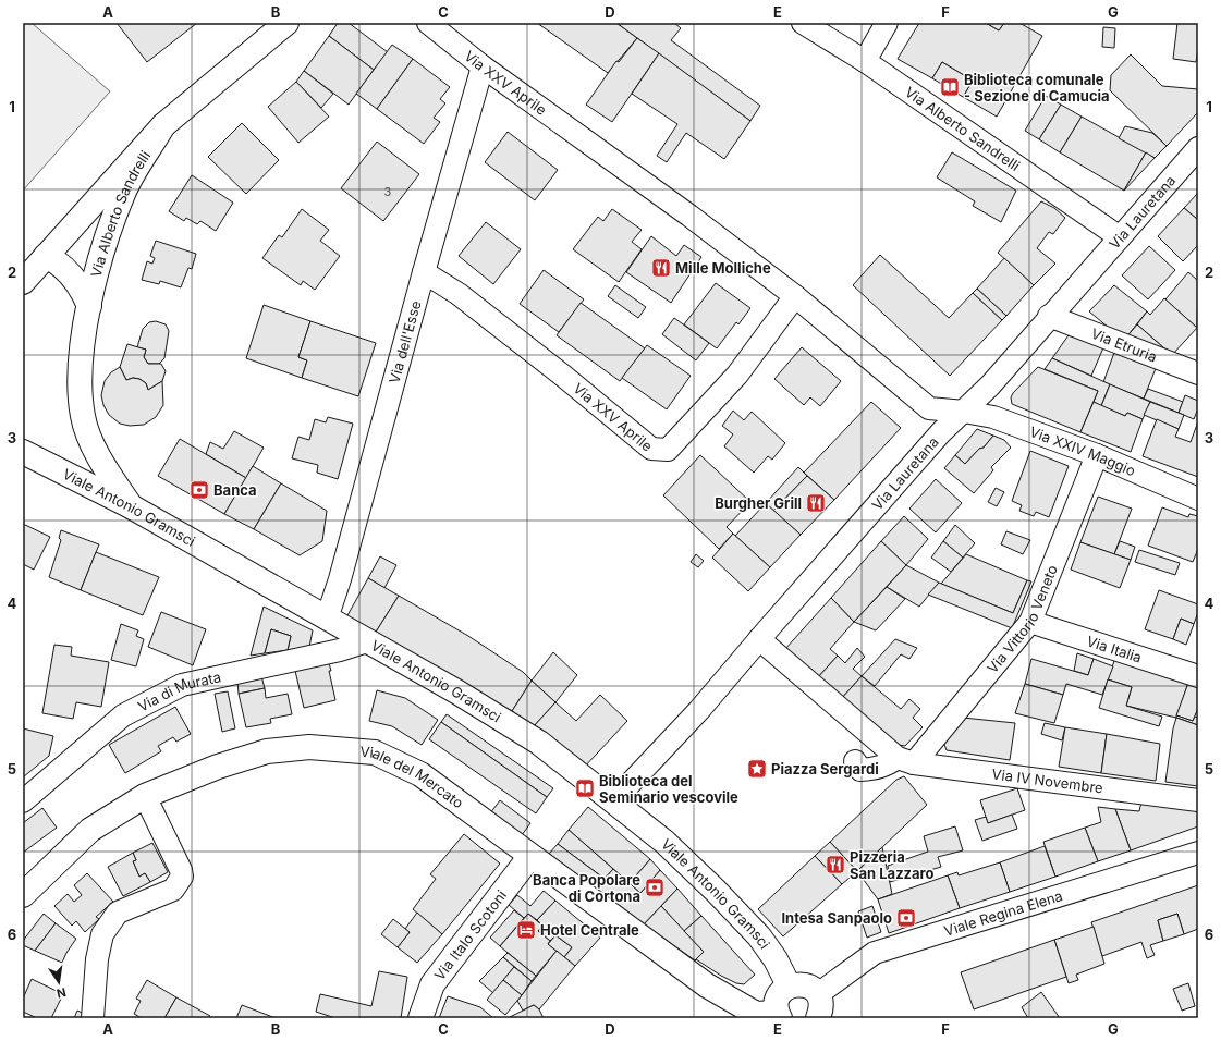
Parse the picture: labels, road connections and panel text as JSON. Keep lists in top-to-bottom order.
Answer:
{
  "streets": {
    "main road": [
      "Via Alberto Sandrelli",
      "Viale Antonio Gramsci",
      "Viale del Mercato",
      "Via Italo Scotoni"
    ],
    "street": [
      "Via XXV Aprile",
      "Via Lauretana",
      "Via dell'Esse",
      "Via Etruria",
      "Via XXIV Maggio",
      "Via Vittorio Veneto",
      "Via Italia",
      "Via di Murata",
      "Via IV Novembre",
      "Viale Regina Elena"
    ]
  },
  "crossings": [
    ["Via XXV Aprile", "Via Lauretana"],
    ["Via XXV Aprile", "Via dell'Esse"],
    ["Via XXV Aprile", "Via XXIV Maggio"],
    ["Via Alberto Sandrelli", "Via Lauretana"],
    ["Via Alberto Sandrelli", "Viale Antonio Gramsci"],
    ["Via Lauretana", "Via Etruria"],
    ["Via Lauretana", "Via XXIV Maggio"],
    ["Via Lauretana", "Viale Antonio Gramsci"],
    ["Via dell'Esse", "Viale Antonio Gramsci"],
    ["Via XXIV Maggio", "Via Vittorio Veneto"],
    ["Viale Antonio Gramsci", "Via di Murata"],
    ["Via Vittorio Veneto", "Via Italia"],
    ["Via Vittorio Veneto", "Via IV Novembre"],
    ["Viale del Mercato", "Via Italo Scotoni"]
  ],
  "places": {
    "library": ["Biblioteca comunale - Sezione di Camucia", "Biblioteca del Seminario vescovile"],
    "restaurant": ["Mille Molliche", "Burgher Grill", "Pizzeria San Lazzaro"],
    "bank": ["Banca", "Banca Popolare di Cortona", "Intesa Sanpaolo"],
    "place": ["Piazza Sergardi"],
    "hotel": ["Hotel Centrale"]
  },
  "house_numbers": ["3"],
  "north": "bottom",
  "grid": {
    "columns": [
      "A",
      "B",
      "C",
      "D",
      "E",
      "F",
      "G"
    ],
    "rows": [
      "1",
      "2",
      "3",
      "4",
      "5",
      "6"
    ]
  }
}
